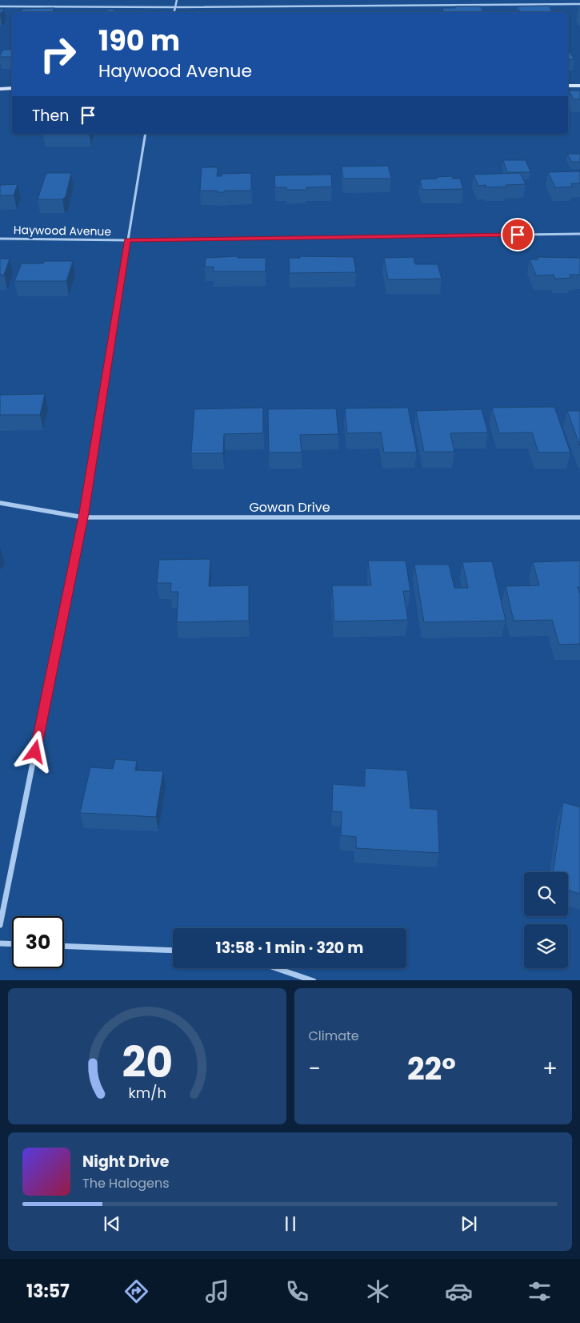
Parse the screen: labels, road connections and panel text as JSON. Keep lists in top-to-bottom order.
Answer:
{
  "streets": {
    "street": ["Haywood Avenue", "Gowan Drive"]
  },
  "page": {
    "turn": ["190 m", "Haywood Avenue"],
    "then": "Then",
    "limit": "30",
    "trip": "13:58 · 1 min · 320 m",
    "tile": "Climate",
    "heat": ["−", "22°", "+"],
    "song": ["Night Drive", "The Halogens"],
    "tabs": "13:57",
    "gauge": ["20", "km/h"]
  }
}
